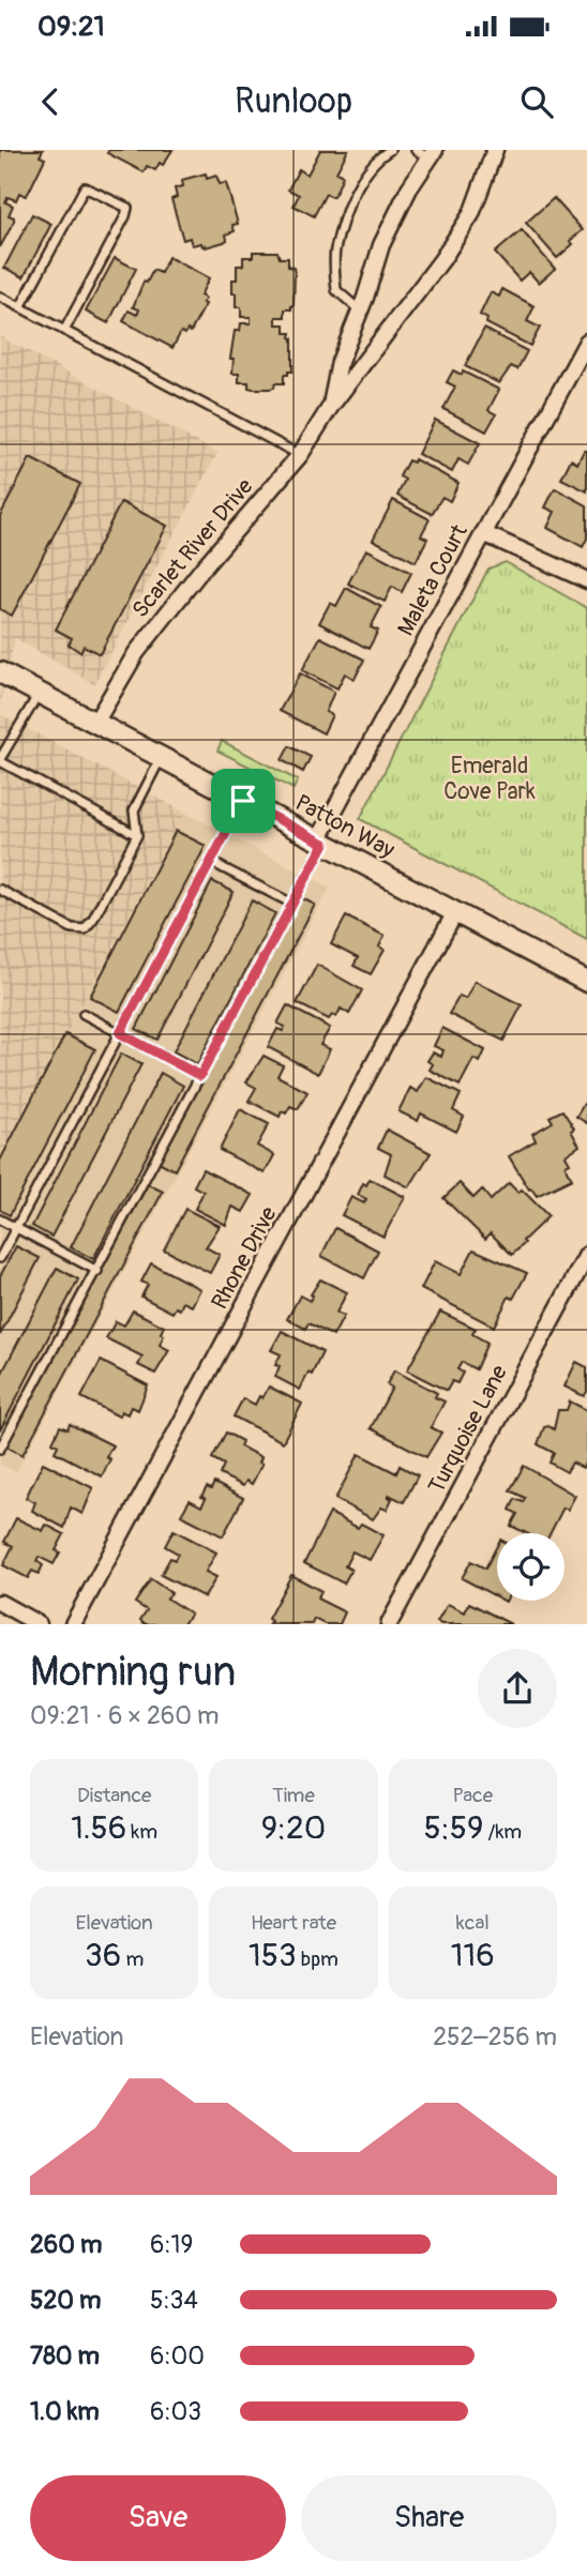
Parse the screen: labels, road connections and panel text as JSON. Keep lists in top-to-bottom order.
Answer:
{
  "streets": {
    "street": [
      "Scarlet River Drive",
      "Maleta Court",
      "Patton Way",
      "Rhone Drive",
      "Turquoise Lane"
    ]
  },
  "crossings": [
    ["Scarlet River Drive", "Patton Way"],
    ["Maleta Court", "Patton Way"],
    ["Patton Way", "Rhone Drive"]
  ],
  "parks": ["Emerald Cove Park"],
  "page": {
    "status": "09:21",
    "header": "Runloop",
    "heading": ["Morning run", "09:21 · 6 × 260 m"],
    "stats": [
      ["Distance", "1.56 km"],
      ["Time", "9:20"],
      ["Pace", "5:59 /km"],
      ["Elevation", "36 m"],
      ["Heart rate", "153 bpm"],
      ["kcal", "116"]
    ],
    "chart": ["Elevation", "252–256 m"],
    "list": [
      {
        "name": "260 m",
        "note": "6:19"
      },
      {
        "name": "520 m",
        "note": "5:34"
      },
      {
        "name": "780 m",
        "note": "6:00"
      },
      {
        "name": "1.0 km",
        "note": "6:03"
      }
    ],
    "buttons": ["Save", "Share"]
  }
}
